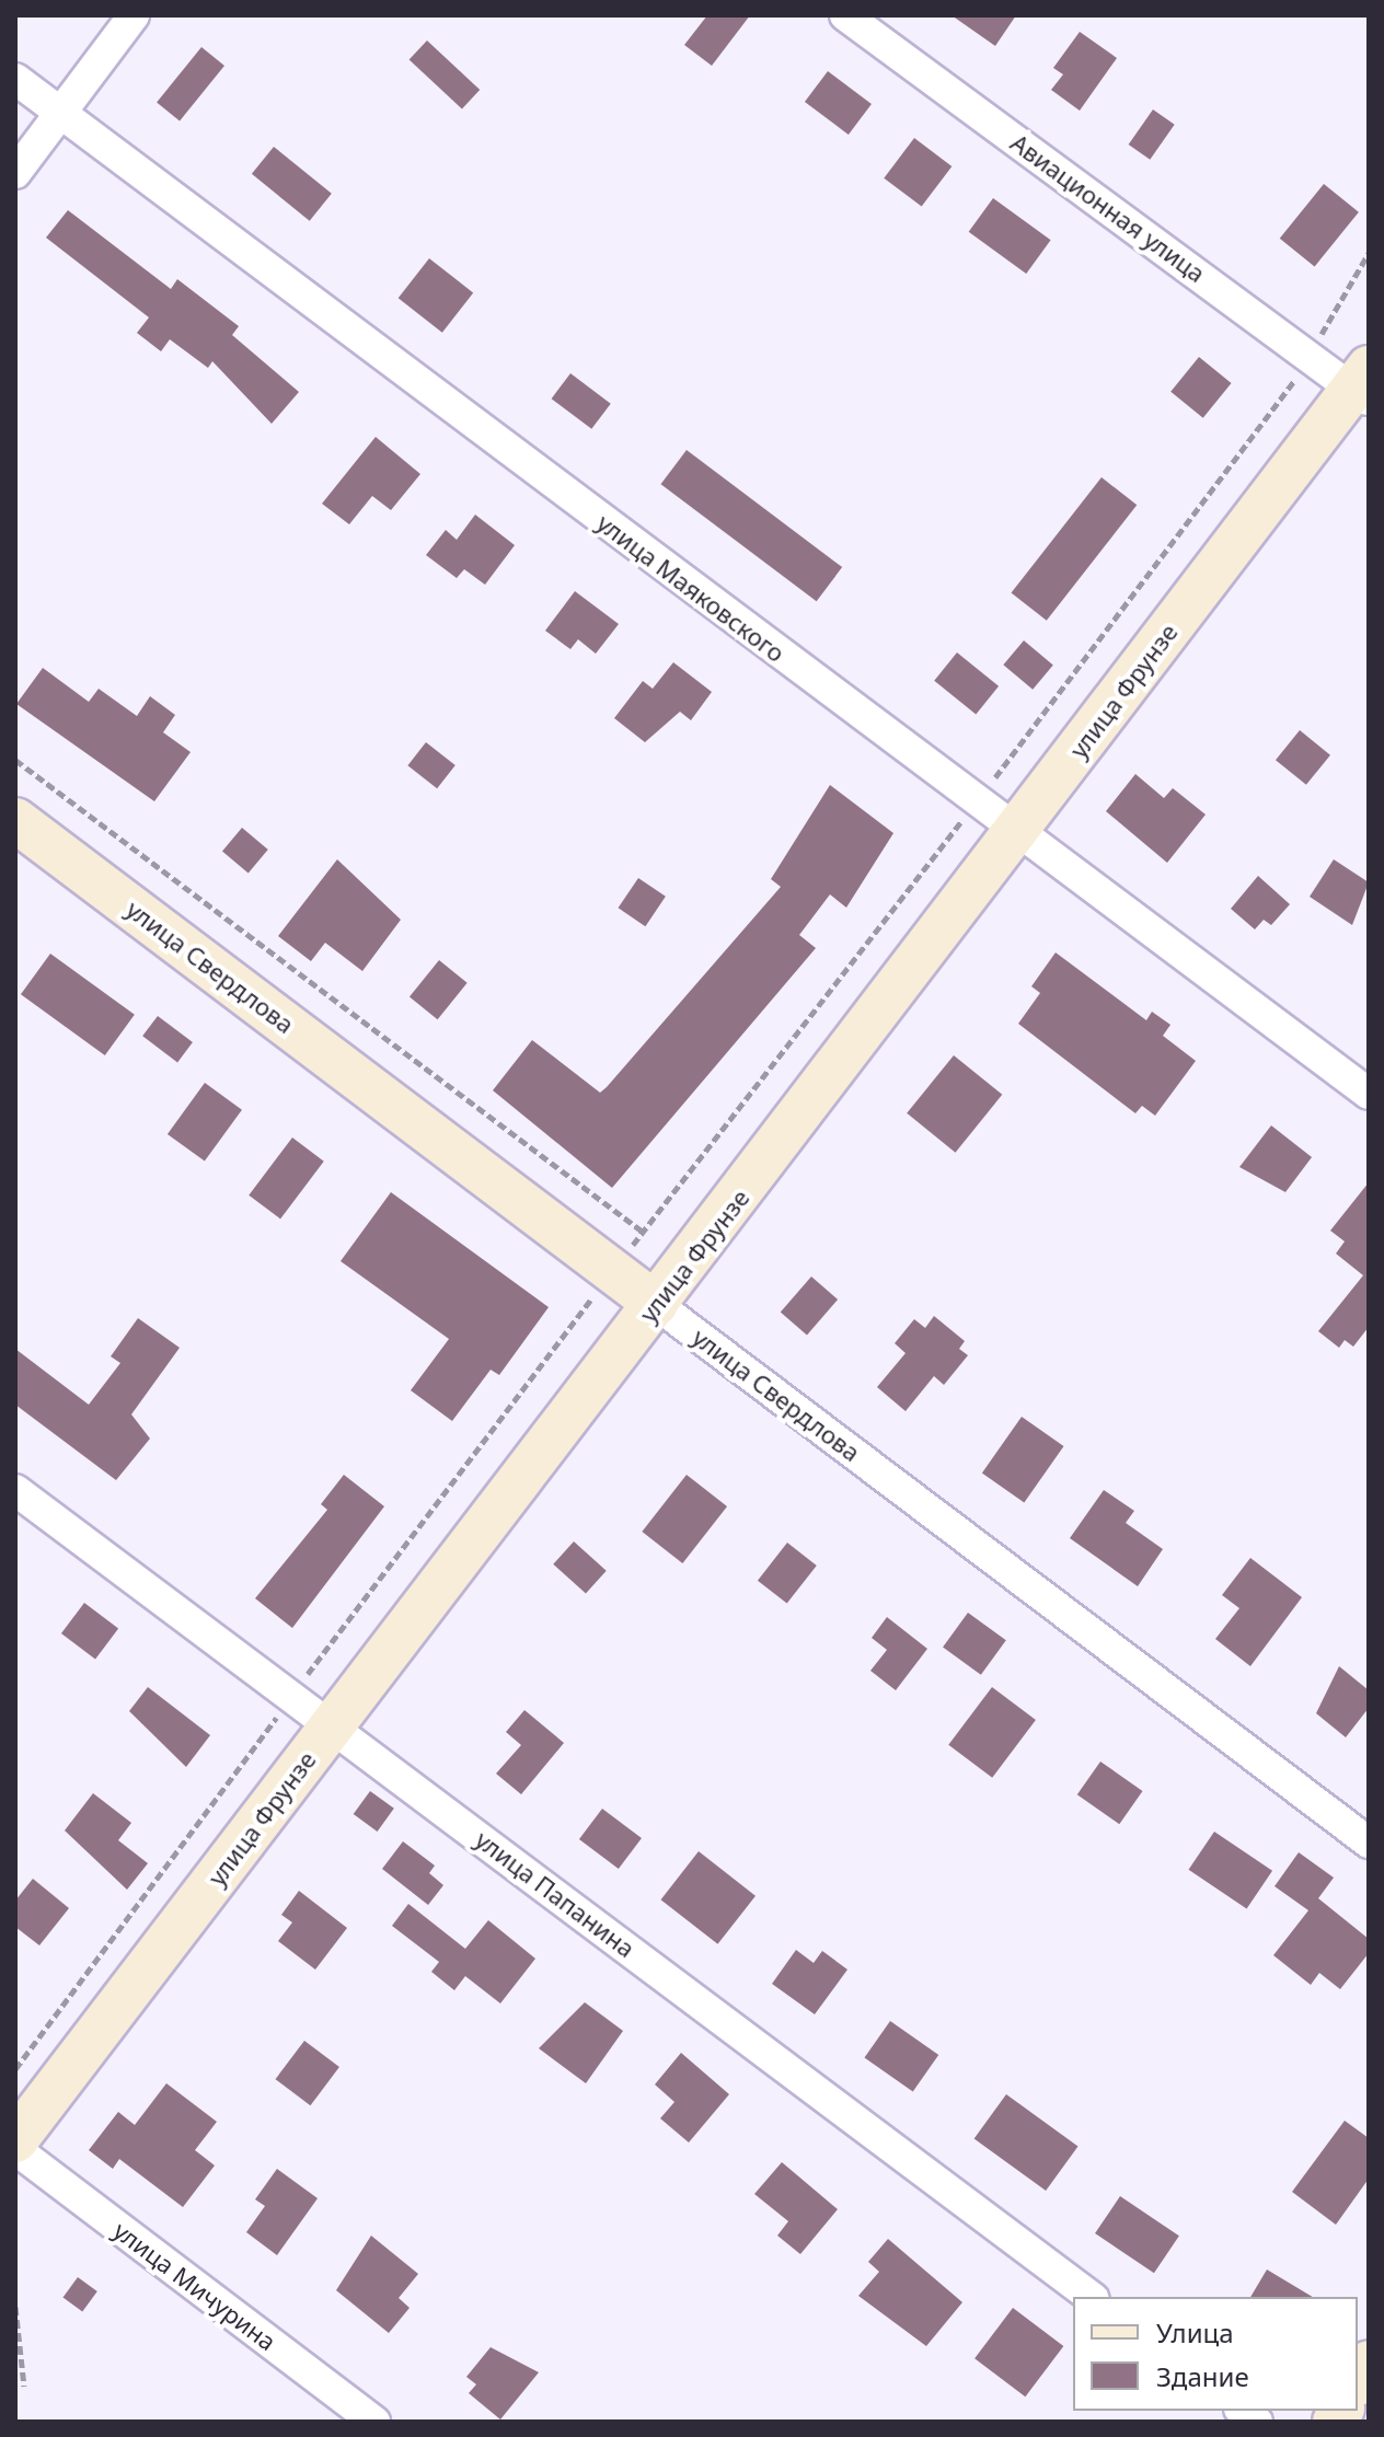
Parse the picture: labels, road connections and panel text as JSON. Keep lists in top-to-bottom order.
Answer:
{
  "streets": {
    "main road": ["улица Фрунзе", "улица Свердлова"],
    "street": [
      "Авиационная улица",
      "улица Маяковского",
      "улица Папанина",
      "улица Мичурина"
    ]
  },
  "crossings": [
    ["Авиационная улица", "улица Фрунзе"],
    ["улица Маяковского", "улица Фрунзе"],
    ["улица Фрунзе", "улица Свердлова"],
    ["улица Фрунзе", "улица Папанина"]
  ],
  "legend": ["Улица", "Здание"]
}
